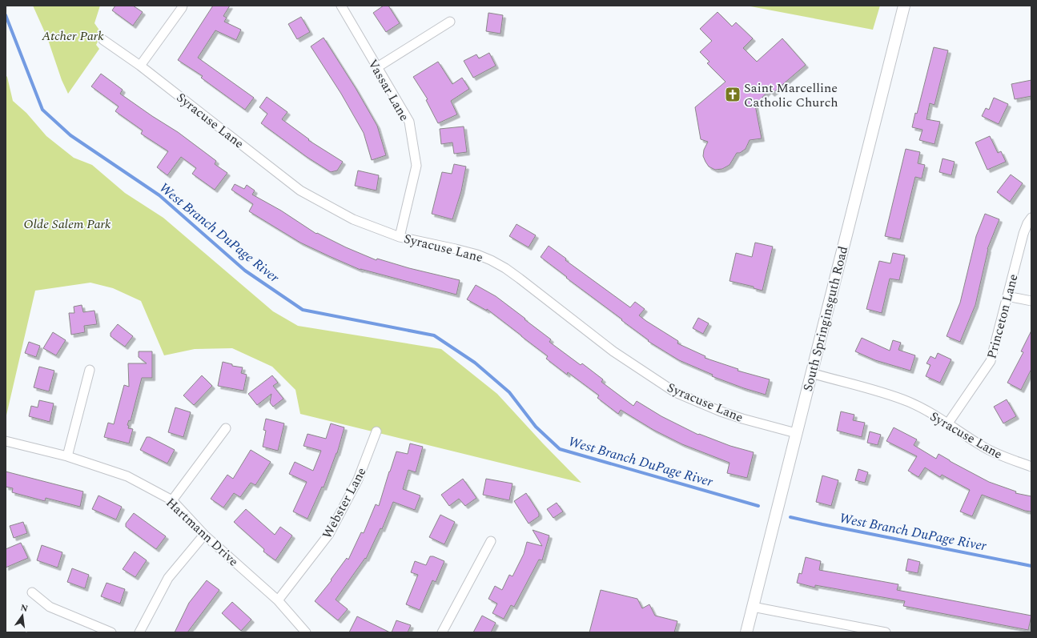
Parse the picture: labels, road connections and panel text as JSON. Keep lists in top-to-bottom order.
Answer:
{
  "streets": {
    "street": [
      "Vassar Lane",
      "Syracuse Lane",
      "Princeton Lane",
      "South Springinsguth Road",
      "Webster Lane",
      "Hartmann Drive"
    ]
  },
  "crossings": [
    ["Vassar Lane", "Syracuse Lane"],
    ["Syracuse Lane", "Princeton Lane"],
    ["Syracuse Lane", "South Springinsguth Road"],
    ["Webster Lane", "Hartmann Drive"]
  ],
  "water": ["West Branch DuPage River"],
  "parks": ["Atcher Park", "Olde Salem Park"],
  "places": {
    "church": ["Saint Marcelline Catholic Church"]
  },
  "north": "top"
}
